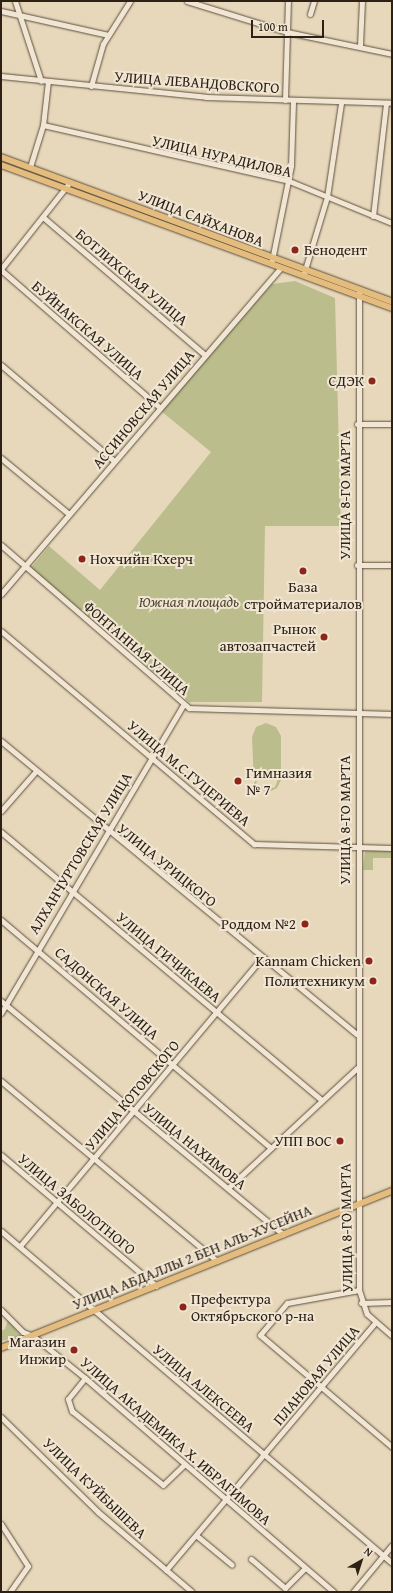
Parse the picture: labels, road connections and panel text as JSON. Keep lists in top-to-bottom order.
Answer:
{
  "streets": {
    "main road": ["УЛИЦА САЙХАНОВА", "УЛИЦА АБДАЛЛЫ 2 БЕН АЛЬ-ХУСЕЙНА"],
    "street": [
      "УЛИЦА ЛЕВАНДОВСКОГО",
      "УЛИЦА НУРАДИЛОВА",
      "БОТЛИХСКАЯ УЛИЦА",
      "БУЙНАКСКАЯ УЛИЦА",
      "АССИНОВСКАЯ УЛИЦА",
      "УЛИЦА 8-ГО МАРТА",
      "ФОНТАННАЯ УЛИЦА",
      "УЛИЦА М.С.ГУЦЕРИЕВА",
      "АЛХАНЧУРТОВСКАЯ УЛИЦА",
      "УЛИЦА УРИЦКОГО",
      "УЛИЦА ГИЧИКАЕВА",
      "САДОНСКАЯ УЛИЦА",
      "УЛИЦА КОТОВСКОГО",
      "УЛИЦА НАХИМОВА",
      "УЛИЦА ЗАБОЛОТНОГО",
      "ПЛАНОВАЯ УЛИЦА",
      "УЛИЦА АЛЕКСЕЕВА",
      "УЛИЦА АКАДЕМИКА Х. ИБРАГИМОВА",
      "УЛИЦА КУЙБЫШЕВА"
    ]
  },
  "crossings": [
    ["УЛИЦА САЙХАНОВА", "АССИНОВСКАЯ УЛИЦА"],
    ["УЛИЦА САЙХАНОВА", "УЛИЦА 8-ГО МАРТА"],
    ["БОТЛИХСКАЯ УЛИЦА", "АССИНОВСКАЯ УЛИЦА"],
    ["БУЙНАКСКАЯ УЛИЦА", "АССИНОВСКАЯ УЛИЦА"],
    ["АССИНОВСКАЯ УЛИЦА", "ФОНТАННАЯ УЛИЦА"],
    ["УЛИЦА 8-ГО МАРТА", "ФОНТАННАЯ УЛИЦА"],
    ["УЛИЦА 8-ГО МАРТА", "УЛИЦА М.С.ГУЦЕРИЕВА"],
    ["УЛИЦА 8-ГО МАРТА", "УЛИЦА УРИЦКОГО"],
    ["УЛИЦА 8-ГО МАРТА", "УЛИЦА АБДАЛЛЫ 2 БЕН АЛЬ-ХУСЕЙНА"],
    ["УЛИЦА 8-ГО МАРТА", "ПЛАНОВАЯ УЛИЦА"],
    ["ФОНТАННАЯ УЛИЦА", "АЛХАНЧУРТОВСКАЯ УЛИЦА"],
    ["УЛИЦА М.С.ГУЦЕРИЕВА", "АЛХАНЧУРТОВСКАЯ УЛИЦА"],
    ["АЛХАНЧУРТОВСКАЯ УЛИЦА", "УЛИЦА УРИЦКОГО"],
    ["АЛХАНЧУРТОВСКАЯ УЛИЦА", "УЛИЦА ГИЧИКАЕВА"],
    ["АЛХАНЧУРТОВСКАЯ УЛИЦА", "САДОНСКАЯ УЛИЦА"],
    ["АЛХАНЧУРТОВСКАЯ УЛИЦА", "УЛИЦА НАХИМОВА"],
    ["УЛИЦА УРИЦКОГО", "УЛИЦА КОТОВСКОГО"],
    ["УЛИЦА ГИЧИКАЕВА", "УЛИЦА КОТОВСКОГО"],
    ["САДОНСКАЯ УЛИЦА", "УЛИЦА КОТОВСКОГО"],
    ["УЛИЦА КОТОВСКОГО", "УЛИЦА НАХИМОВА"],
    ["УЛИЦА КОТОВСКОГО", "УЛИЦА ЗАБОЛОТНОГО"],
    ["УЛИЦА КОТОВСКОГО", "УЛИЦА АЛЕКСЕЕВА"],
    ["УЛИЦА НАХИМОВА", "УЛИЦА АБДАЛЛЫ 2 БЕН АЛЬ-ХУСЕЙНА"],
    ["УЛИЦА ЗАБОЛОТНОГО", "УЛИЦА АБДАЛЛЫ 2 БЕН АЛЬ-ХУСЕЙНА"],
    ["УЛИЦА АБДАЛЛЫ 2 БЕН АЛЬ-ХУСЕЙНА", "УЛИЦА АЛЕКСЕЕВА"],
    ["УЛИЦА АБДАЛЛЫ 2 БЕН АЛЬ-ХУСЕЙНА", "УЛИЦА АКАДЕМИКА Х. ИБРАГИМОВА"],
    ["ПЛАНОВАЯ УЛИЦА", "УЛИЦА АЛЕКСЕЕВА"],
    ["ПЛАНОВАЯ УЛИЦА", "УЛИЦА АКАДЕМИКА Х. ИБРАГИМОВА"],
    ["ПЛАНОВАЯ УЛИЦА", "УЛИЦА КУЙБЫШЕВА"]
  ],
  "parks": ["Южная площадь"],
  "places": [
    "Бенодент",
    "СДЭК",
    "Нохчийн Кхерч",
    "База стройматериалов",
    "Рынок автозапчастей",
    "Гимназия № 7",
    "Роддом №2",
    "Kannam Chicken",
    "Политехникум",
    "УПП ВОС",
    "Префектура Октябрьского р-на",
    "Магазин Инжир"
  ],
  "scale_bar": "100 m",
  "north": "top right"
}
